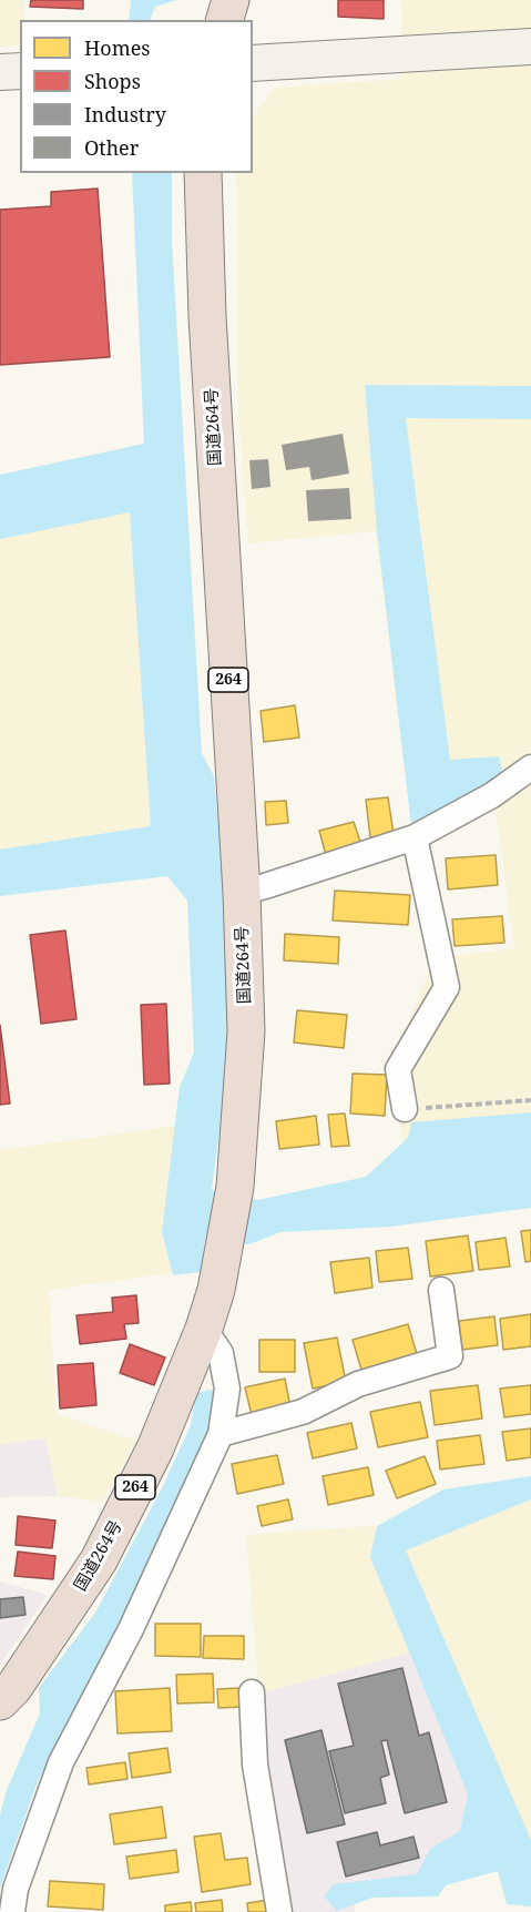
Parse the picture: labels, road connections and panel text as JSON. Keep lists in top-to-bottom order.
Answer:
{
  "streets": {
    "highway": ["国道264号", "264"]
  },
  "legend": [
    "Homes",
    "Shops",
    "Industry",
    "Other"
  ]
}
